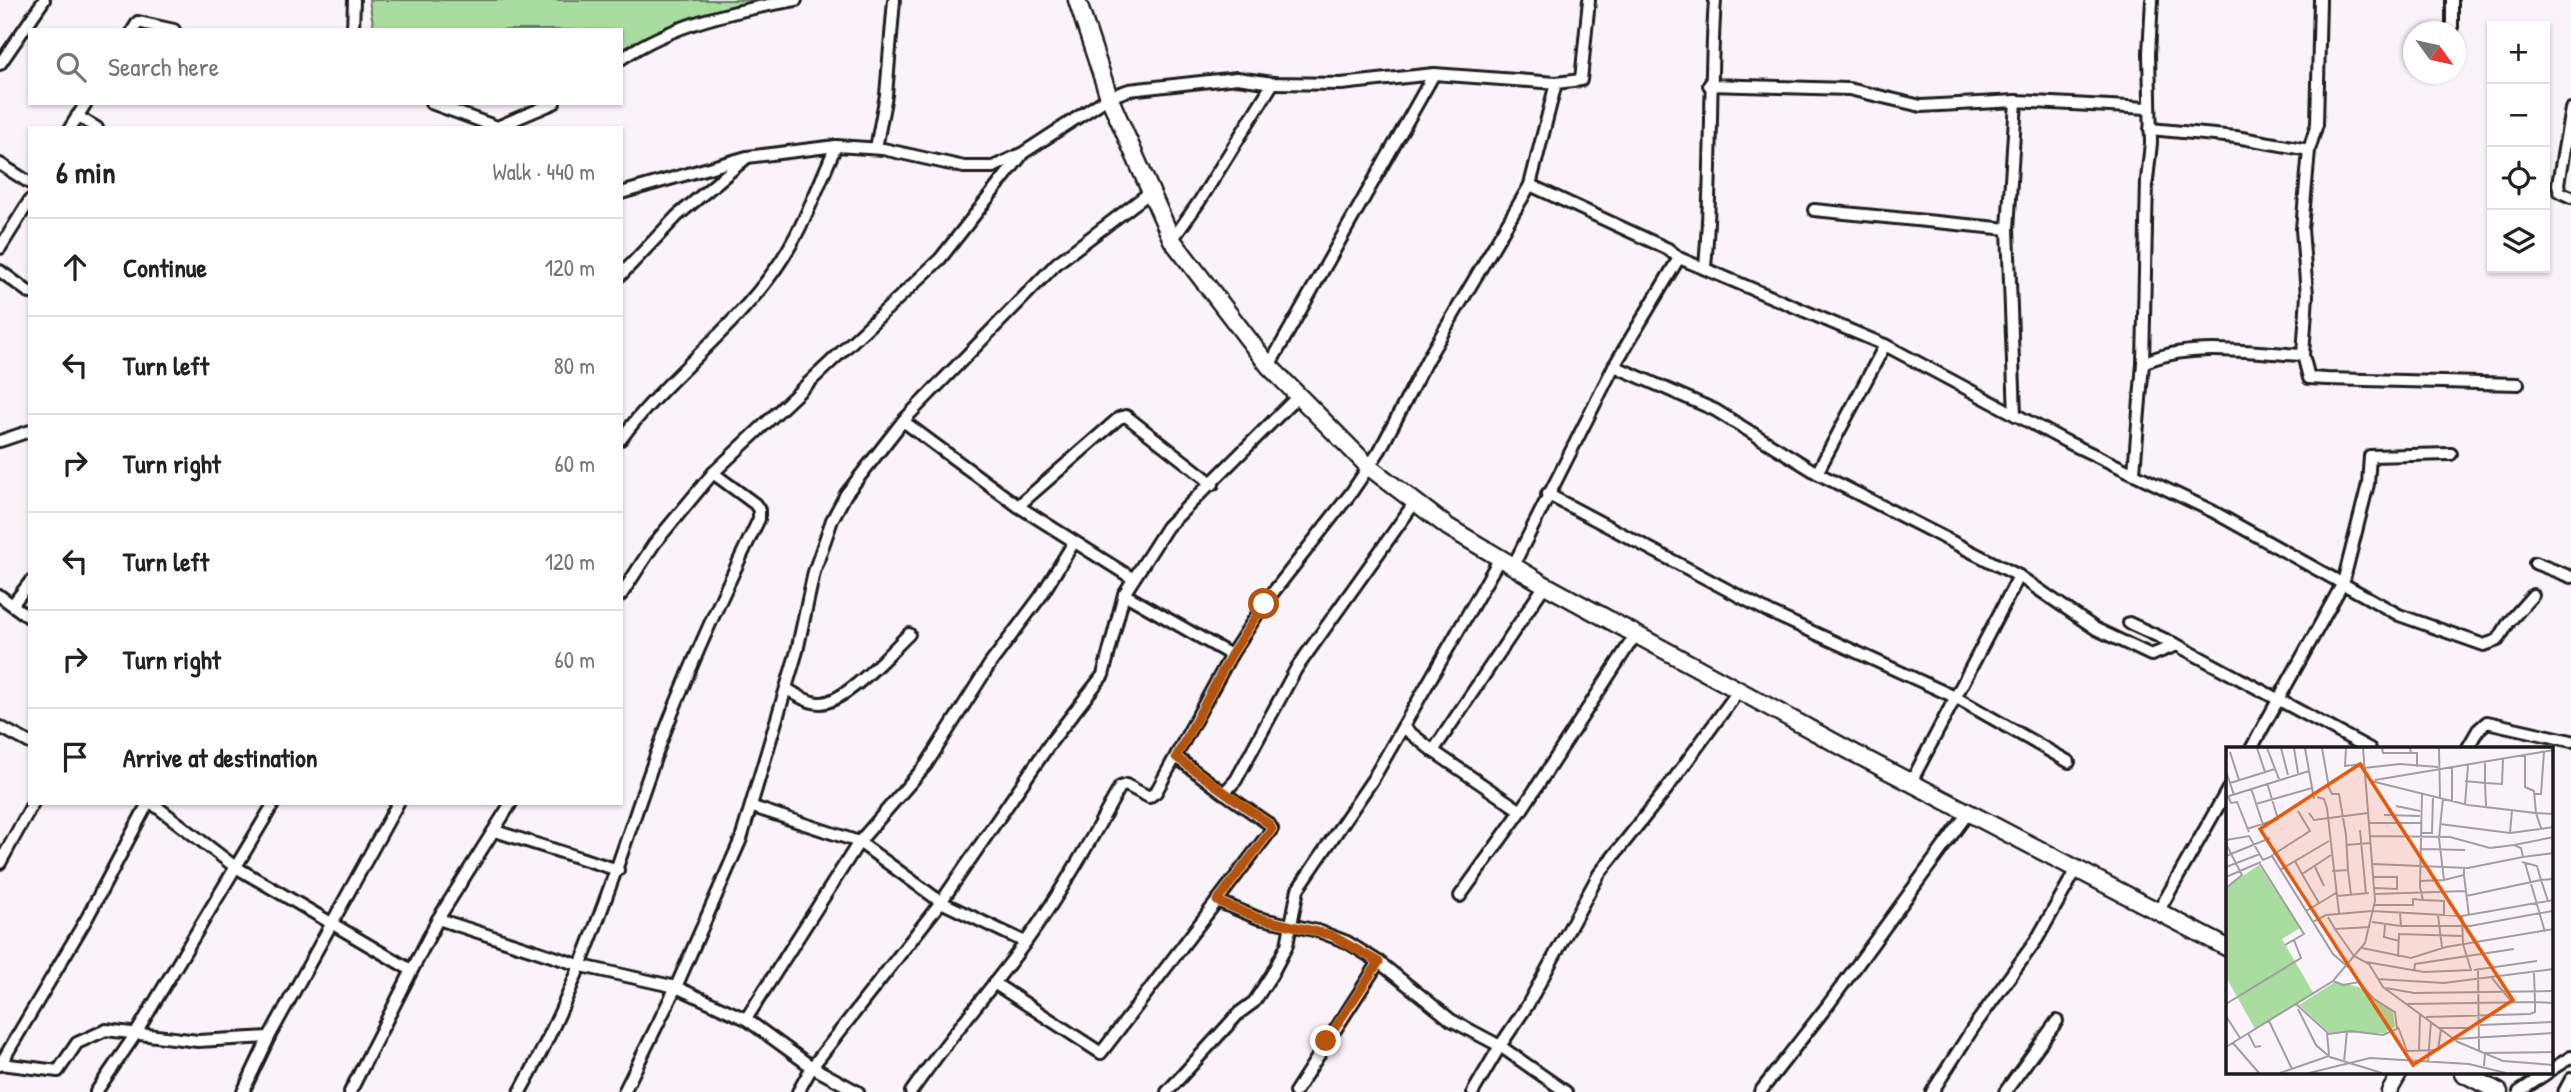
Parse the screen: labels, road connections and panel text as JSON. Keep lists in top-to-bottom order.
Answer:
{
  "north": "bottom right",
  "page": {
    "map_buttons": ["+", "−"],
    "search": "Search here",
    "heading": ["6 min", "Walk · 440 m"],
    "list": [
      ["Continue", "120 m"],
      ["Turn left", "80 m"],
      ["Turn right", "60 m"],
      ["Turn left", "120 m"],
      ["Turn right", "60 m"],
      "Arrive at destination"
    ]
  }
}
